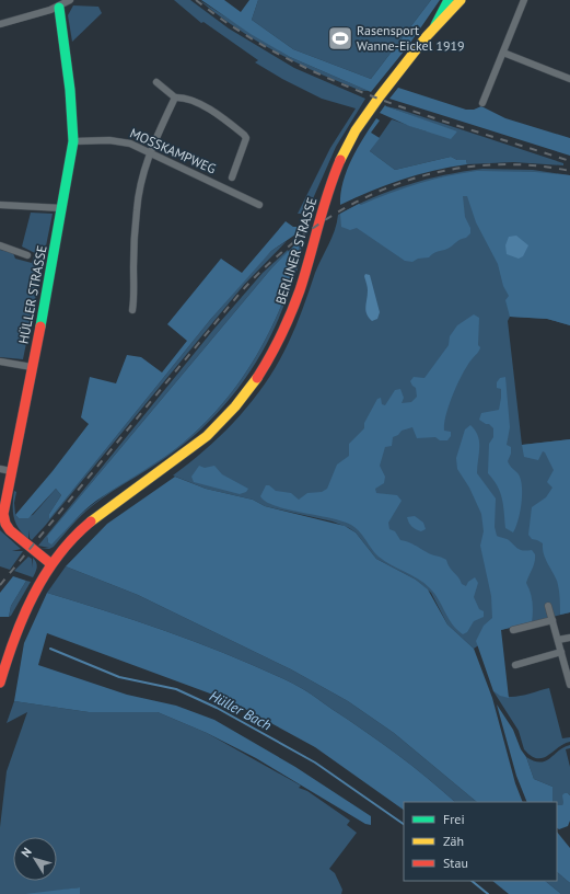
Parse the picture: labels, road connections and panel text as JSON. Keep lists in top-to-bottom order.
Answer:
{
  "streets": {
    "main road": ["BERLINER STRASSE", "HÜLLER STRASSE"],
    "street": ["MOSSKAMPWEG"]
  },
  "crossings": [
    ["MOSSKAMPWEG", "HÜLLER STRASSE"],
    ["BERLINER STRASSE", "HÜLLER STRASSE"]
  ],
  "water": ["Hüller Bach"],
  "places": {
    "sports": ["Rasensport Wanne-Eickel 1919"]
  },
  "legend": ["Frei", "Zäh", "Stau"],
  "north": "top left"
}
